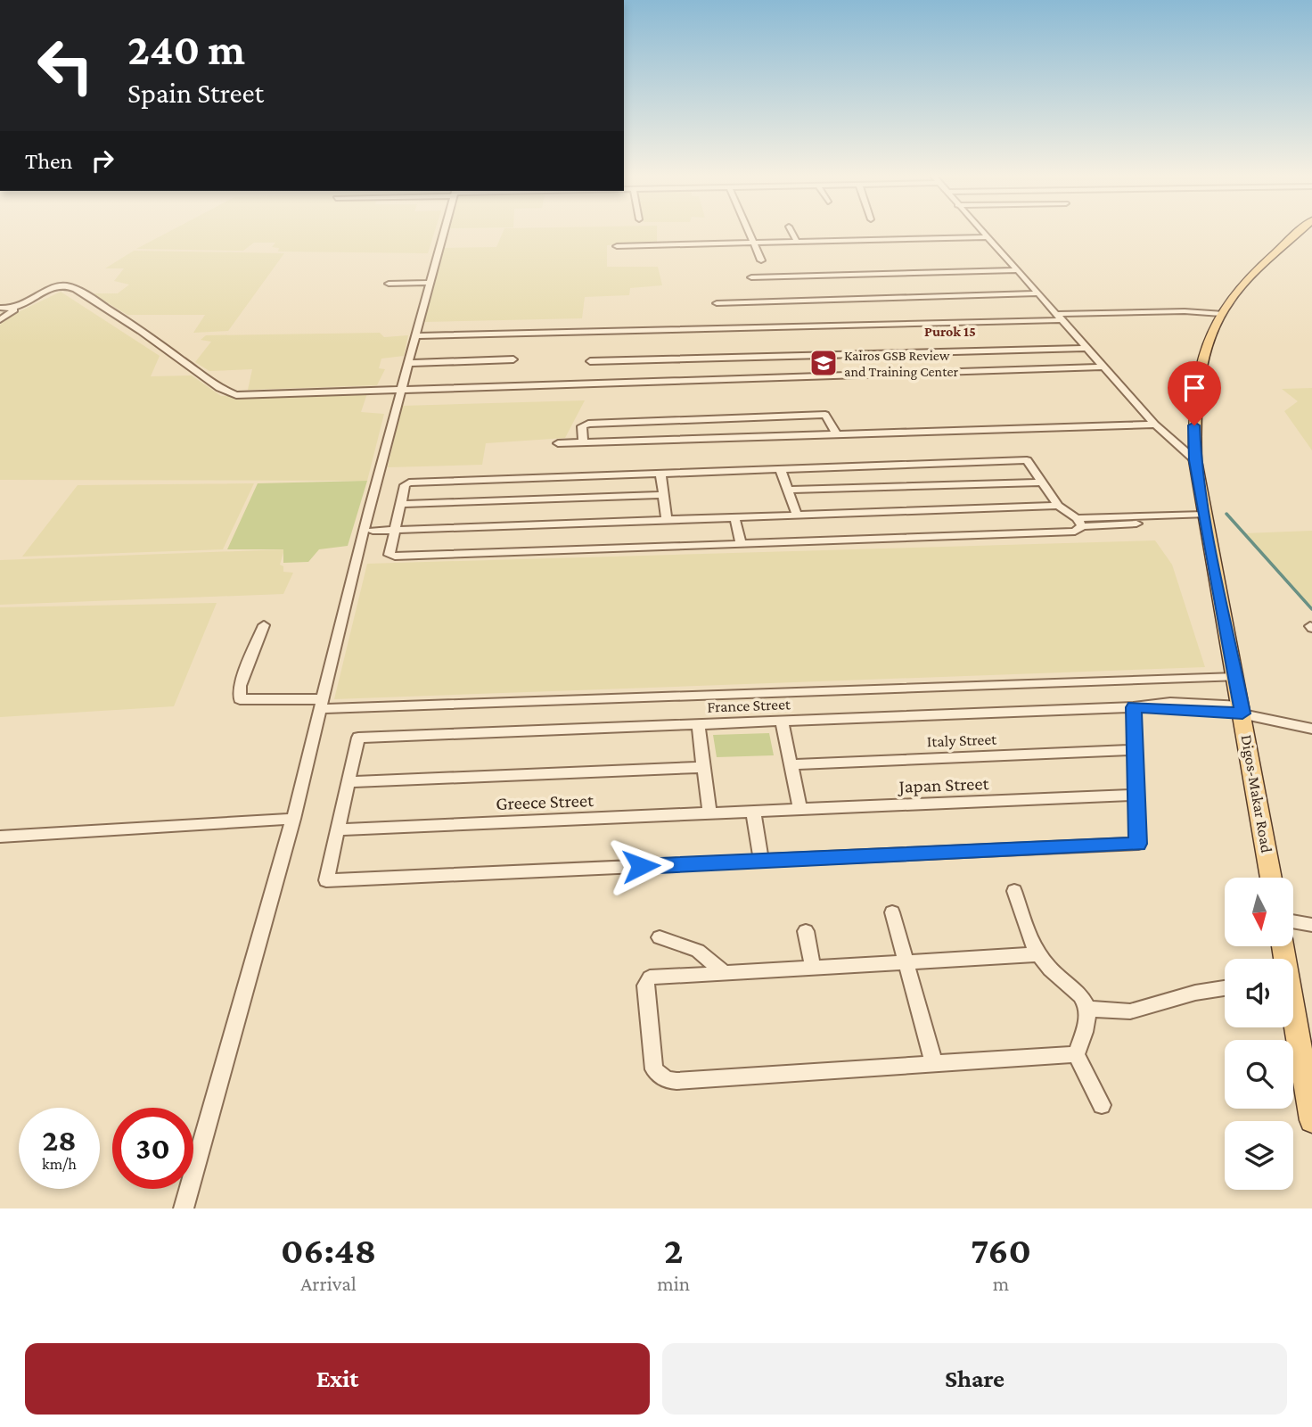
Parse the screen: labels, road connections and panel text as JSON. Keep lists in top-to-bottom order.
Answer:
{
  "streets": {
    "main road": ["Digos-Makar Road"],
    "street": [
      "France Street",
      "Italy Street",
      "Japan Street",
      "Greece Street"
    ]
  },
  "crossings": [
    ["France Street", "Digos-Makar Road"],
    ["Japan Street", "Greece Street"]
  ],
  "districts": ["Purok 15"],
  "places": {
    "school or university": ["Kairos GSB Review and Training Center"]
  },
  "north": "bottom",
  "page": {
    "turn": ["240 m", "Spain Street"],
    "then": "Then",
    "speed": "28 km/h",
    "limit": "30",
    "eta": [
      "06:48",
      "Arrival",
      "2",
      "min",
      "760",
      "m"
    ],
    "buttons": ["Exit", "Share"]
  }
}
